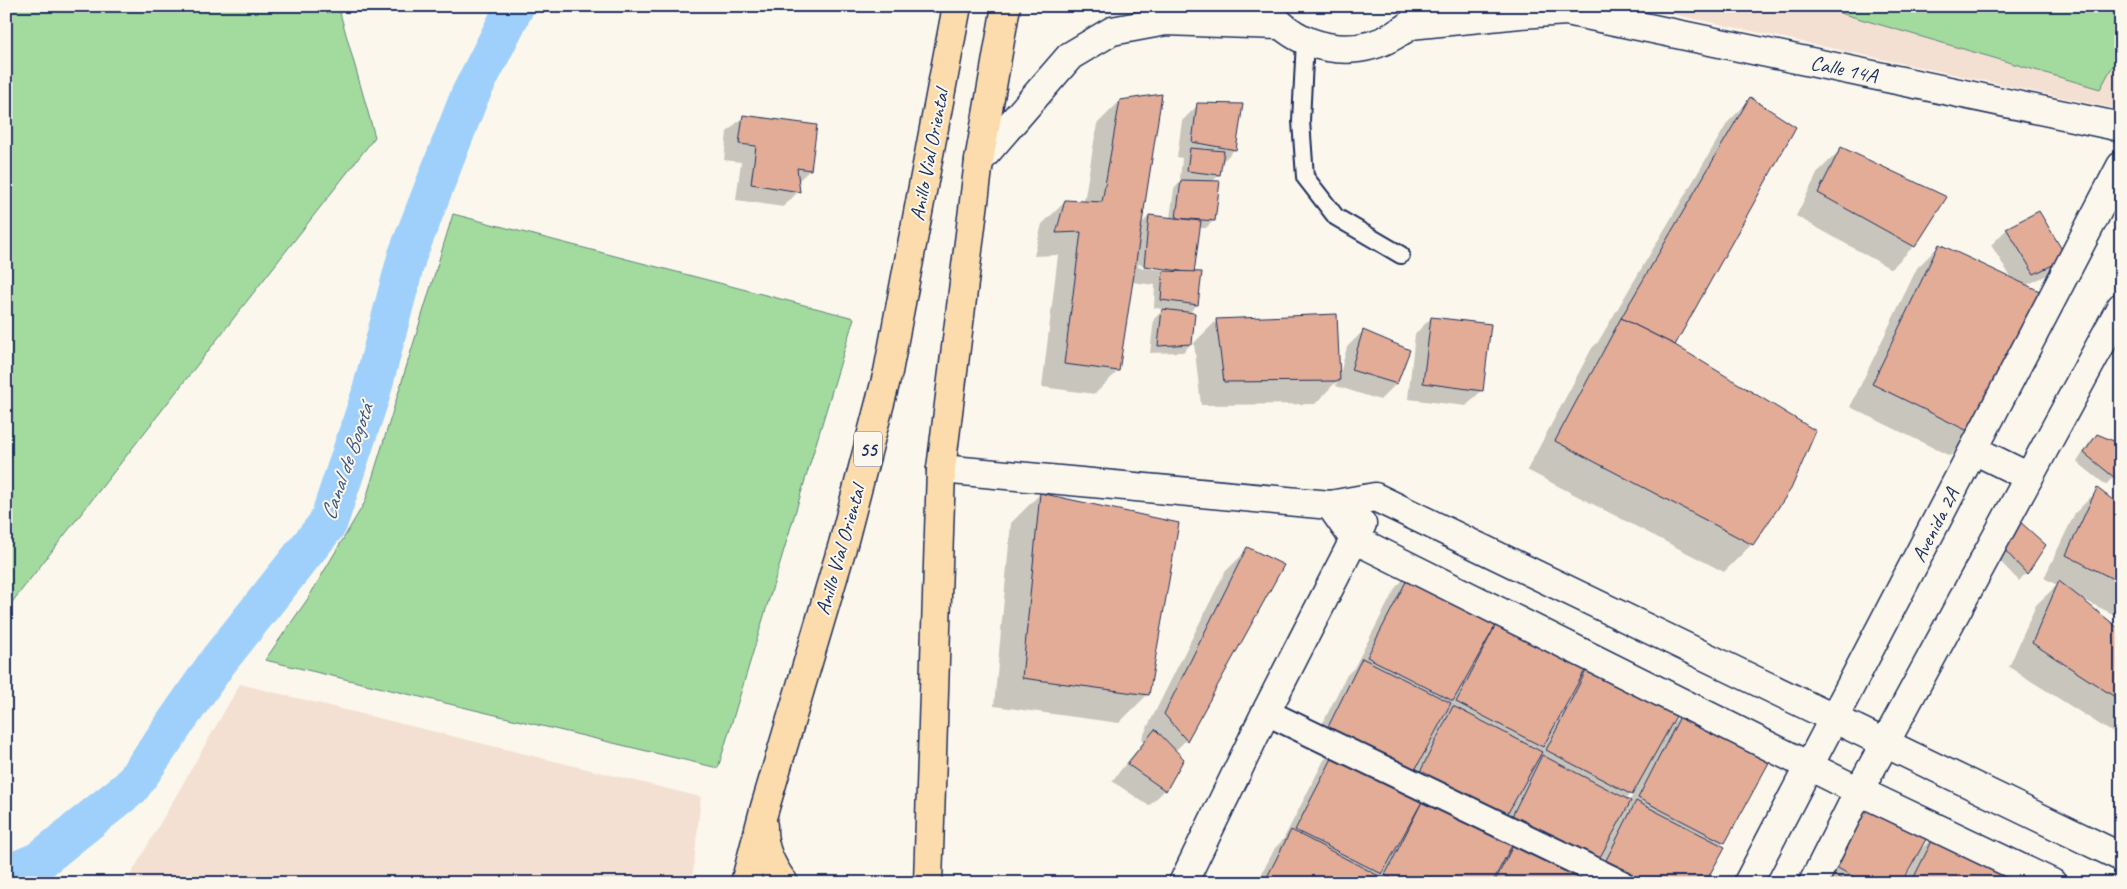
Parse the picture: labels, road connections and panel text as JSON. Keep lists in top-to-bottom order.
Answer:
{
  "streets": {
    "highway": ["Anillo Vial Oriental", "55"],
    "street": ["Calle 14A", "Avenida 2A"]
  },
  "water": ["Canal de Bogotá"]
}
